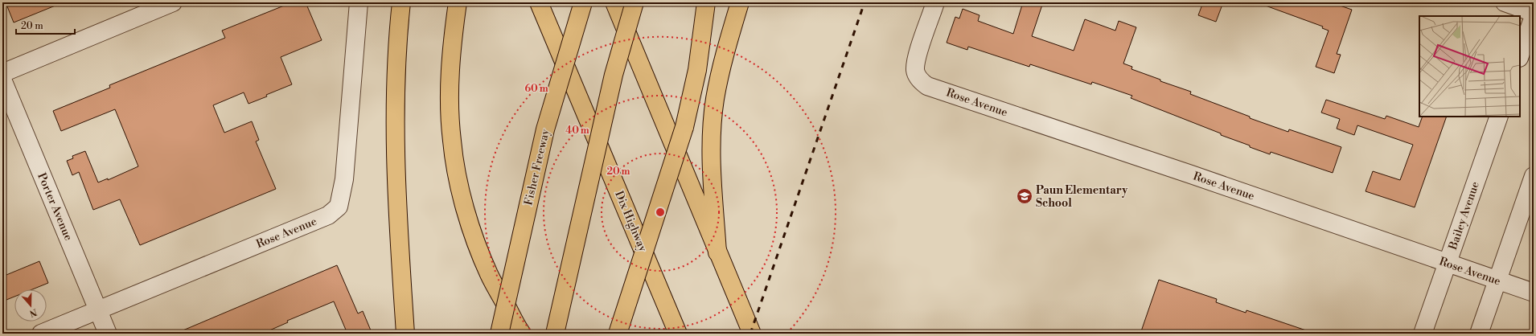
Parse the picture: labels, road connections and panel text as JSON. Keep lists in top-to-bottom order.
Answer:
{
  "streets": {
    "main road": ["Fisher Freeway", "Dix Highway"],
    "street": ["Rose Avenue", "Porter Avenue", "Bailey Avenue"]
  },
  "crossings": [
    ["Rose Avenue", "Porter Avenue"],
    ["Rose Avenue", "Bailey Avenue"]
  ],
  "places": {
    "school or university": ["Paun Elementary School"]
  },
  "scale_bar": "20 m",
  "north": "bottom",
  "rings": ["60 m", "40 m", "20 m"]
}
